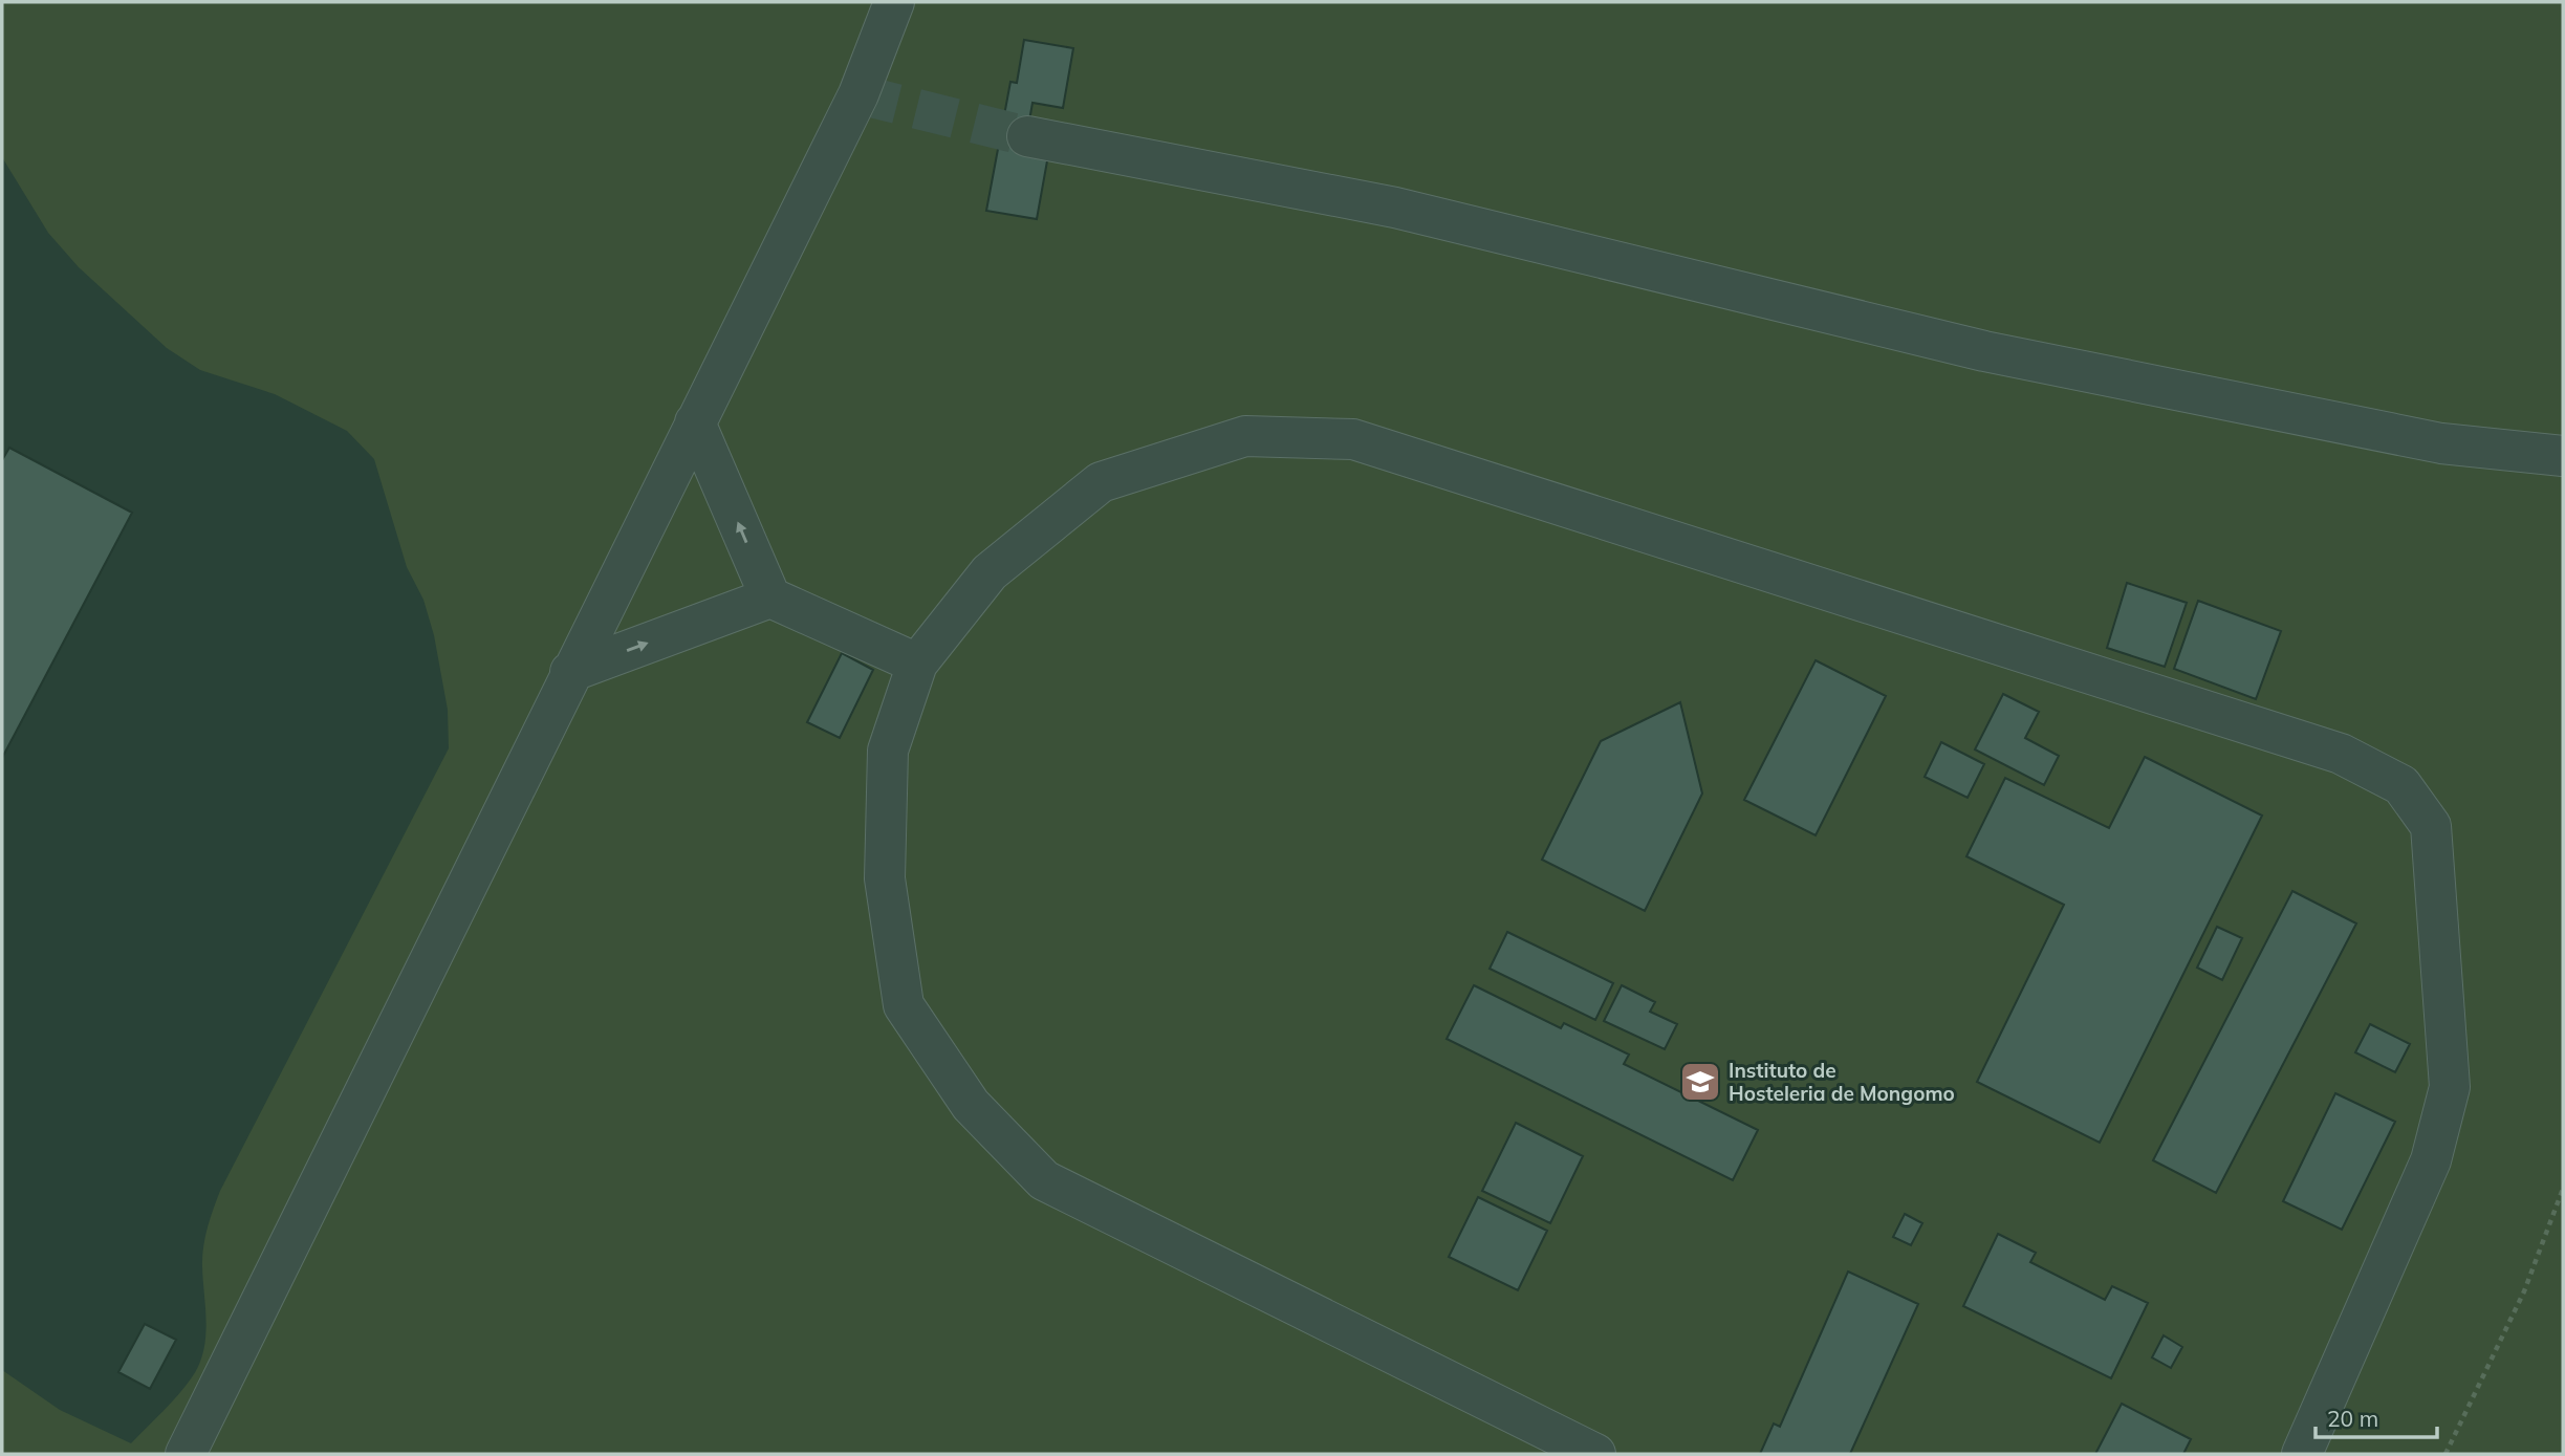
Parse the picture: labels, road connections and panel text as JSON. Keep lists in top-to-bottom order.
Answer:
{
  "places": {
    "school or university": ["Instituto de Hosteleria de Mongomo"]
  },
  "scale_bar": "20 m"
}
